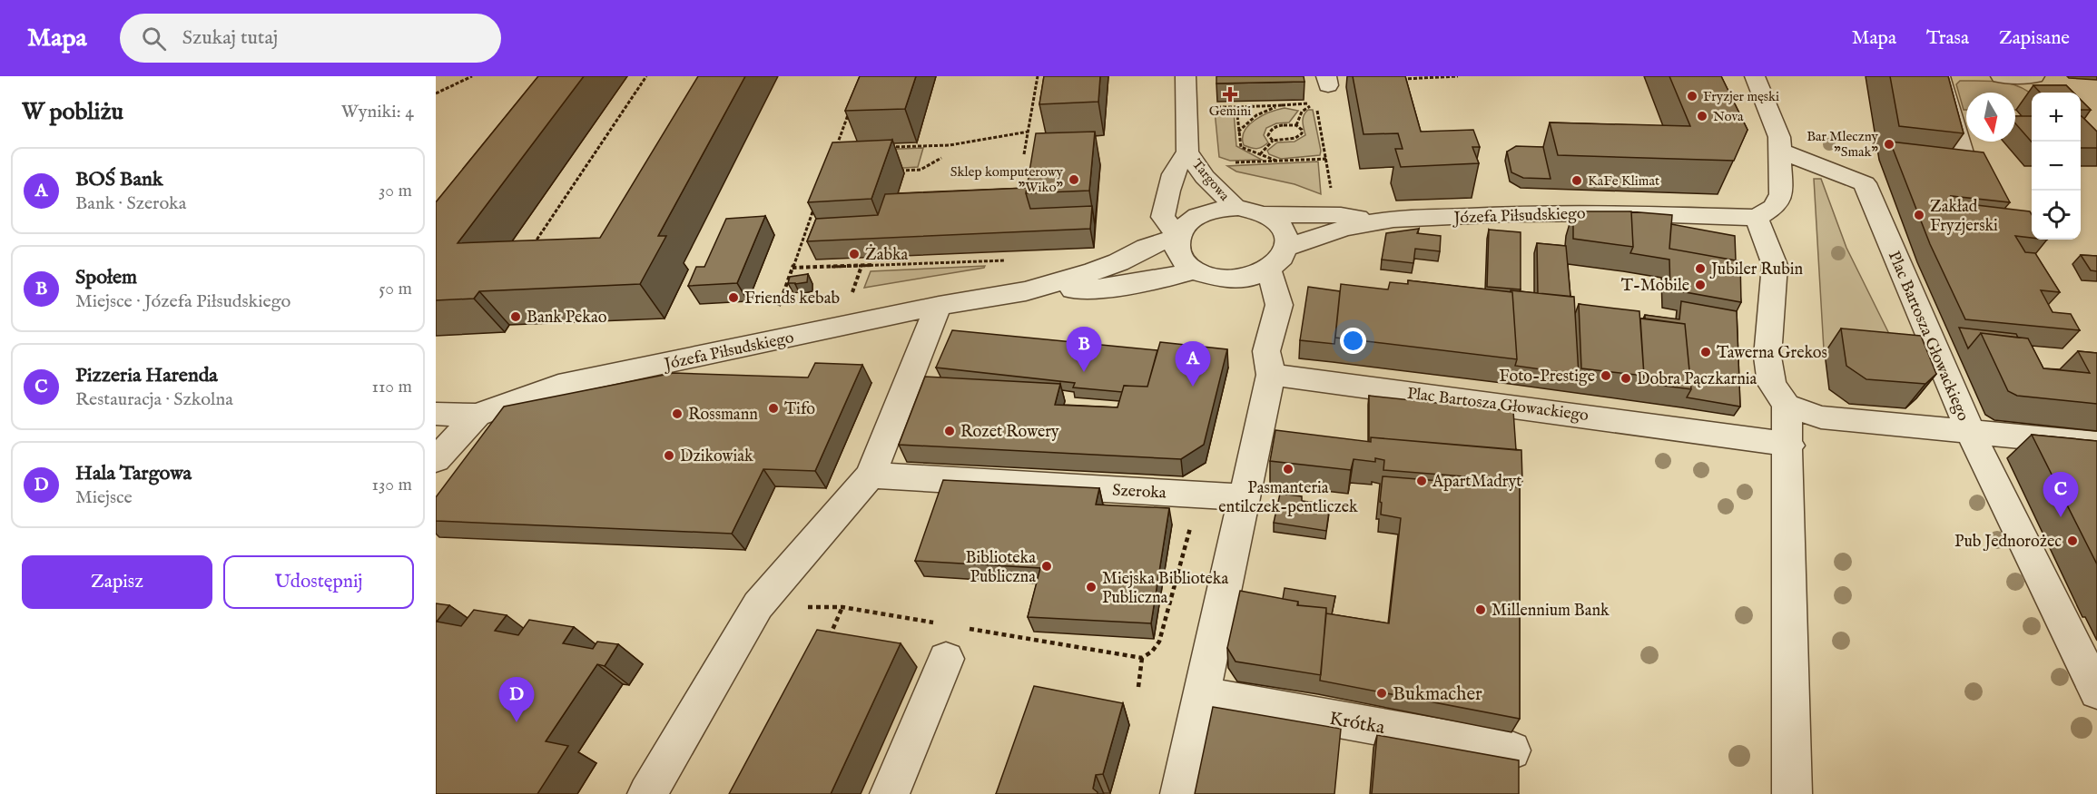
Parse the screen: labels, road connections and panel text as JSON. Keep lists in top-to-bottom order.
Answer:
{
  "streets": {
    "street": [
      "Targowa",
      "Józefa Piłsudskiego",
      "Plac Bartosza Głowackiego",
      "Szeroka",
      "Krótka"
    ]
  },
  "crossings": [
    ["Targowa", "Józefa Piłsudskiego"]
  ],
  "places": {
    "health": ["Gemini"],
    "other": [
      "Fryzjer męski",
      "Nova",
      "Bar Mleczny \"Smak\"",
      "Sklep komputerowy \"Wiko\"",
      "KaFe Klimat",
      "Zakład Fryzjerski",
      "Żabka",
      "Jubiler Rubin",
      "T-Mobile",
      "Friends kebab",
      "Bank Pekao",
      "Tawerna Grekos",
      "Foto-Prestige",
      "Dobra Pączkarnia",
      "Tifo",
      "Rossmann",
      "Rozet Rowery",
      "Dzikowiak",
      "Pasmanteria entilczek-pentliczek",
      "ApartMadryt",
      "Pub Jednorożec",
      "Biblioteka Publiczna",
      "Miejska Biblioteka Publiczna",
      "Millennium Bank",
      "Bukmacher"
    ]
  },
  "north": "bottom",
  "page": {
    "header": "Mapa",
    "search": "Szukaj tutaj",
    "nav": ["Mapa", "Trasa", "Zapisane"],
    "heading": ["W pobliżu", "Wyniki: 4"],
    "map_buttons": ["+", "−"],
    "list": [
      {
        "mark": "A",
        "name": "BOŚ Bank",
        "note": "Bank · Szeroka",
        "value": "30 m"
      },
      {
        "mark": "B",
        "name": "Społem",
        "note": "Miejsce · Józefa Piłsudskiego",
        "value": "50 m"
      },
      {
        "mark": "C",
        "name": "Pizzeria Harenda",
        "note": "Restauracja · Szkolna",
        "value": "110 m"
      },
      {
        "mark": "D",
        "name": "Hala Targowa",
        "note": "Miejsce",
        "value": "130 m"
      }
    ],
    "pins": [
      "B",
      "A",
      "C",
      "D"
    ],
    "buttons": ["Zapisz", "Udostępnij"]
  }
}
